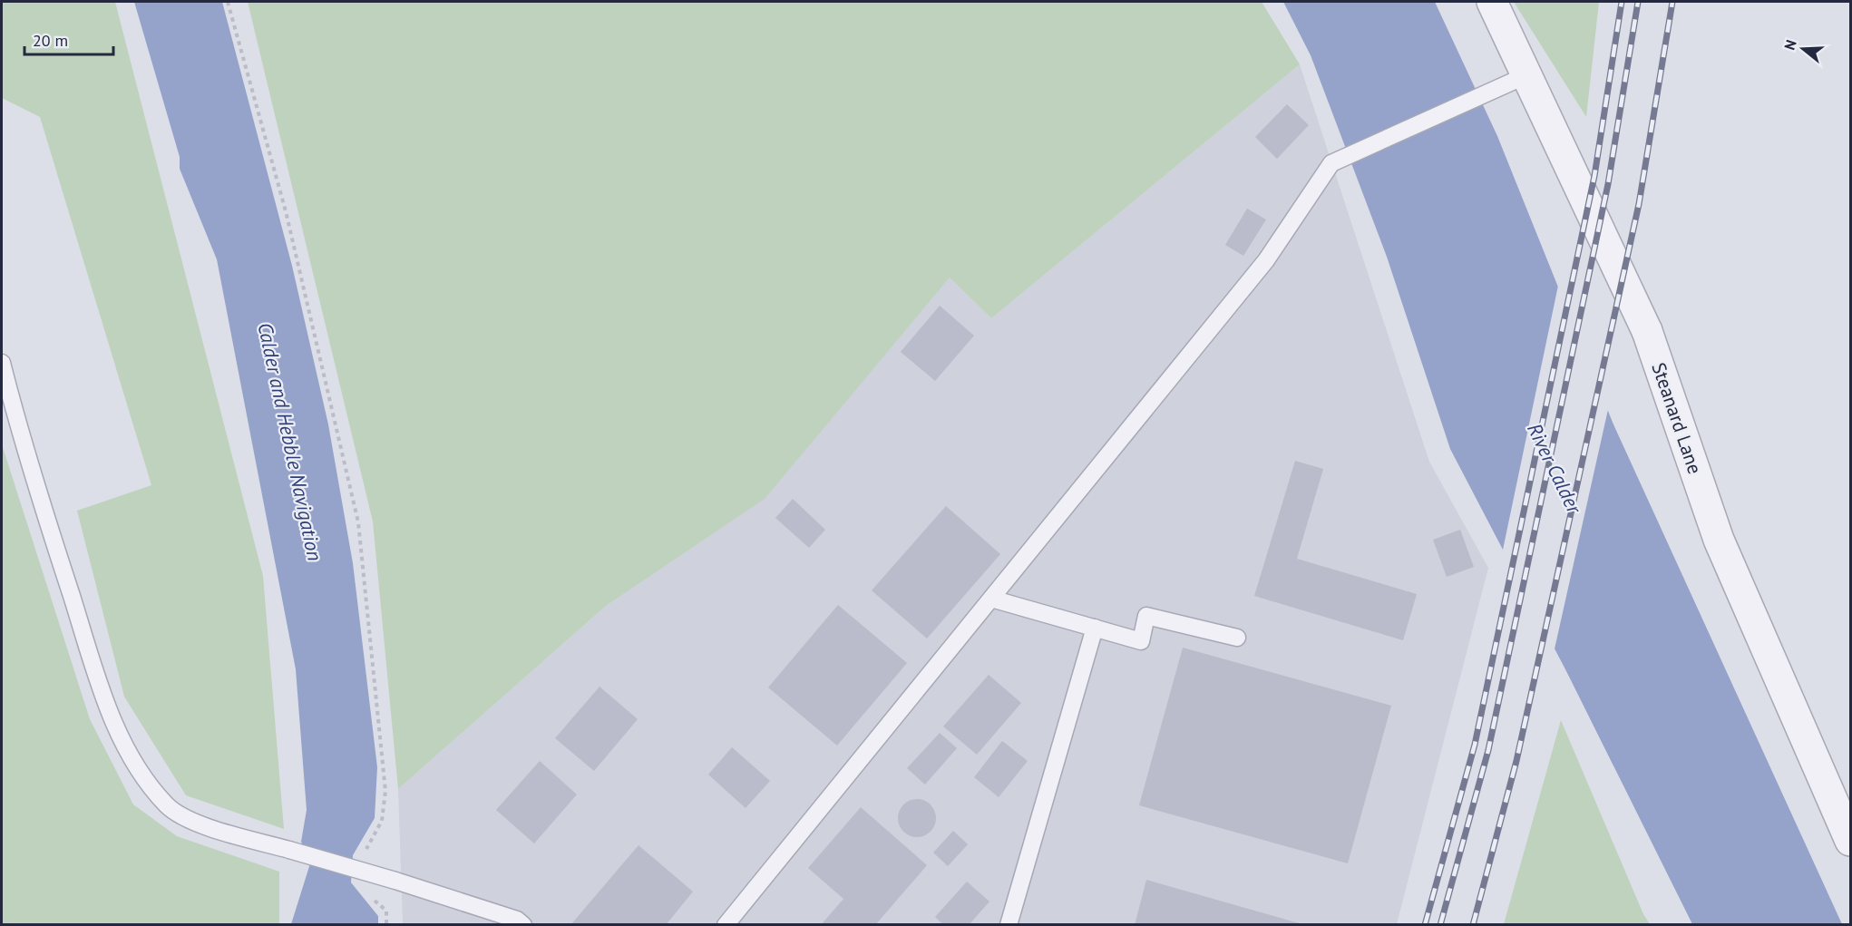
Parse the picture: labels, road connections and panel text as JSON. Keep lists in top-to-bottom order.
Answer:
{
  "streets": {
    "street": ["Steanard Lane"]
  },
  "water": ["Calder and Hebble Navigation", "River Calder"],
  "scale_bar": "20 m",
  "north": "left"
}
